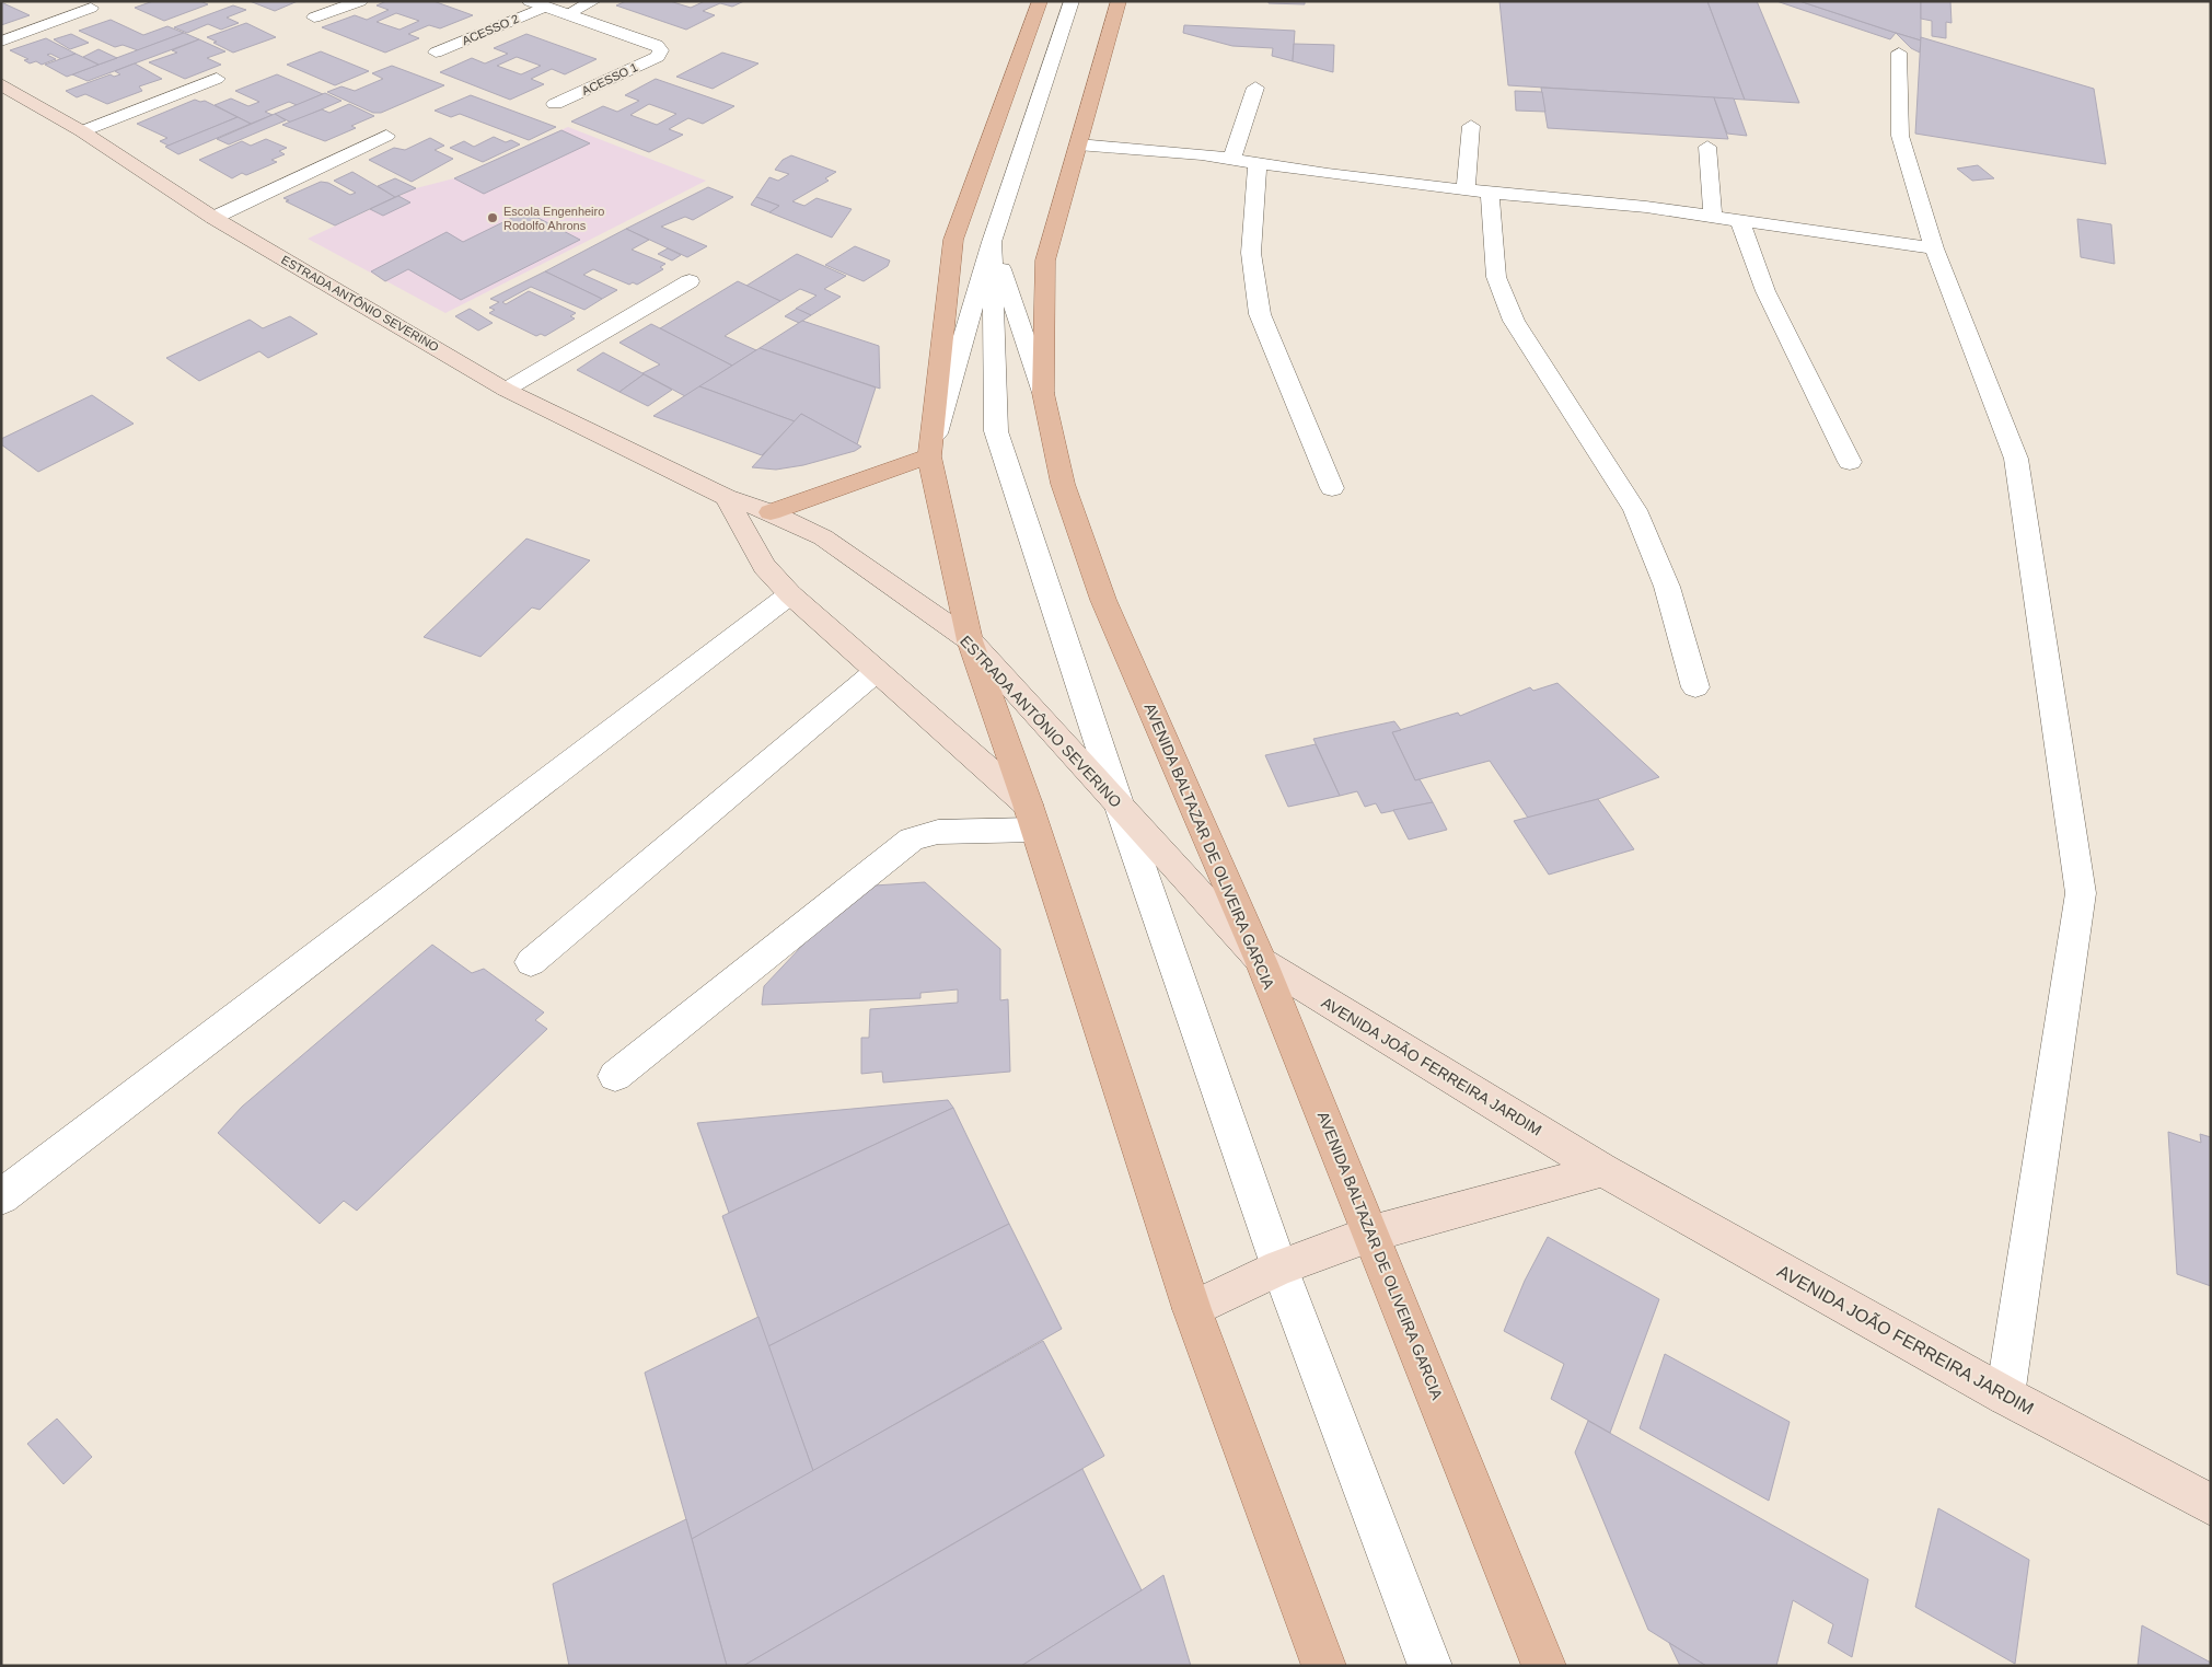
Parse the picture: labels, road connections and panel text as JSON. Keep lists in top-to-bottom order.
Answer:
{
  "streets": {
    "main road": ["ESTRADA ANTÔNIO SEVERINO", "AVENIDA BALTAZAR DE OLIVEIRA GARCIA", "AVENIDA JOÃO FERREIRA JARDIM"],
    "street": ["ACESSO 2", "ACESSO 1"]
  },
  "crossings": [
    ["ESTRADA ANTÔNIO SEVERINO", "AVENIDA BALTAZAR DE OLIVEIRA GARCIA"],
    ["ESTRADA ANTÔNIO SEVERINO", "AVENIDA JOÃO FERREIRA JARDIM"],
    ["AVENIDA BALTAZAR DE OLIVEIRA GARCIA", "AVENIDA JOÃO FERREIRA JARDIM"]
  ],
  "places": ["Escola Engenheiro Rodolfo Ahrons"]
}
